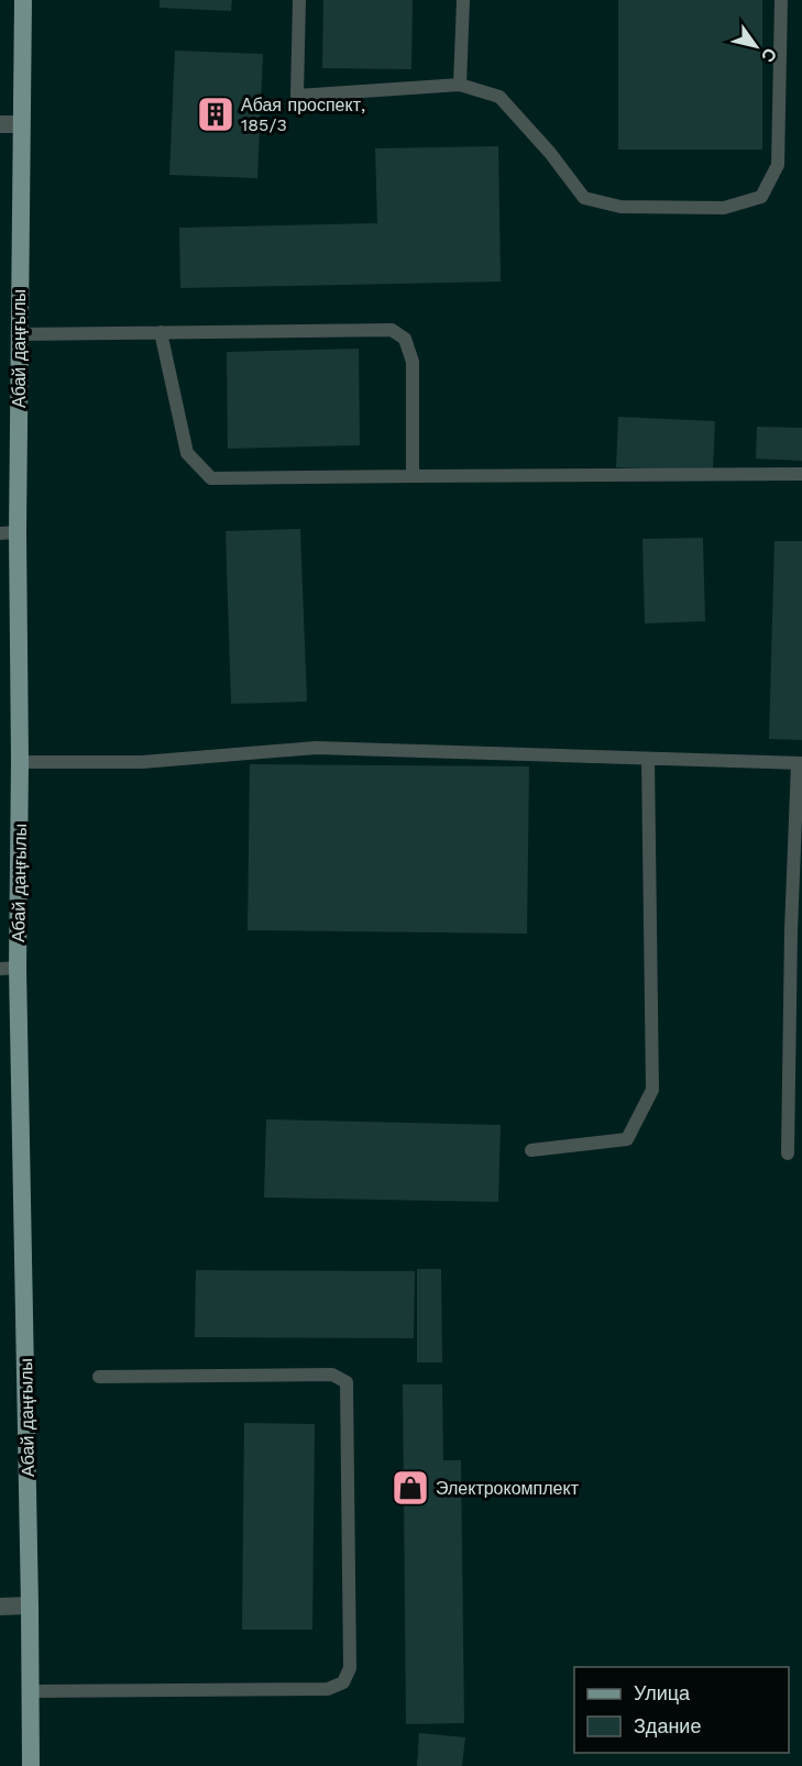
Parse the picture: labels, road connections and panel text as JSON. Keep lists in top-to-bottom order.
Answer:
{
  "streets": {
    "main road": ["Абай даңғылы"]
  },
  "places": {
    "building": ["Абая проспект, 185/3"],
    "shop": ["Электрокомплект"]
  },
  "legend": ["Улица", "Здание"],
  "north": "bottom right"
}
